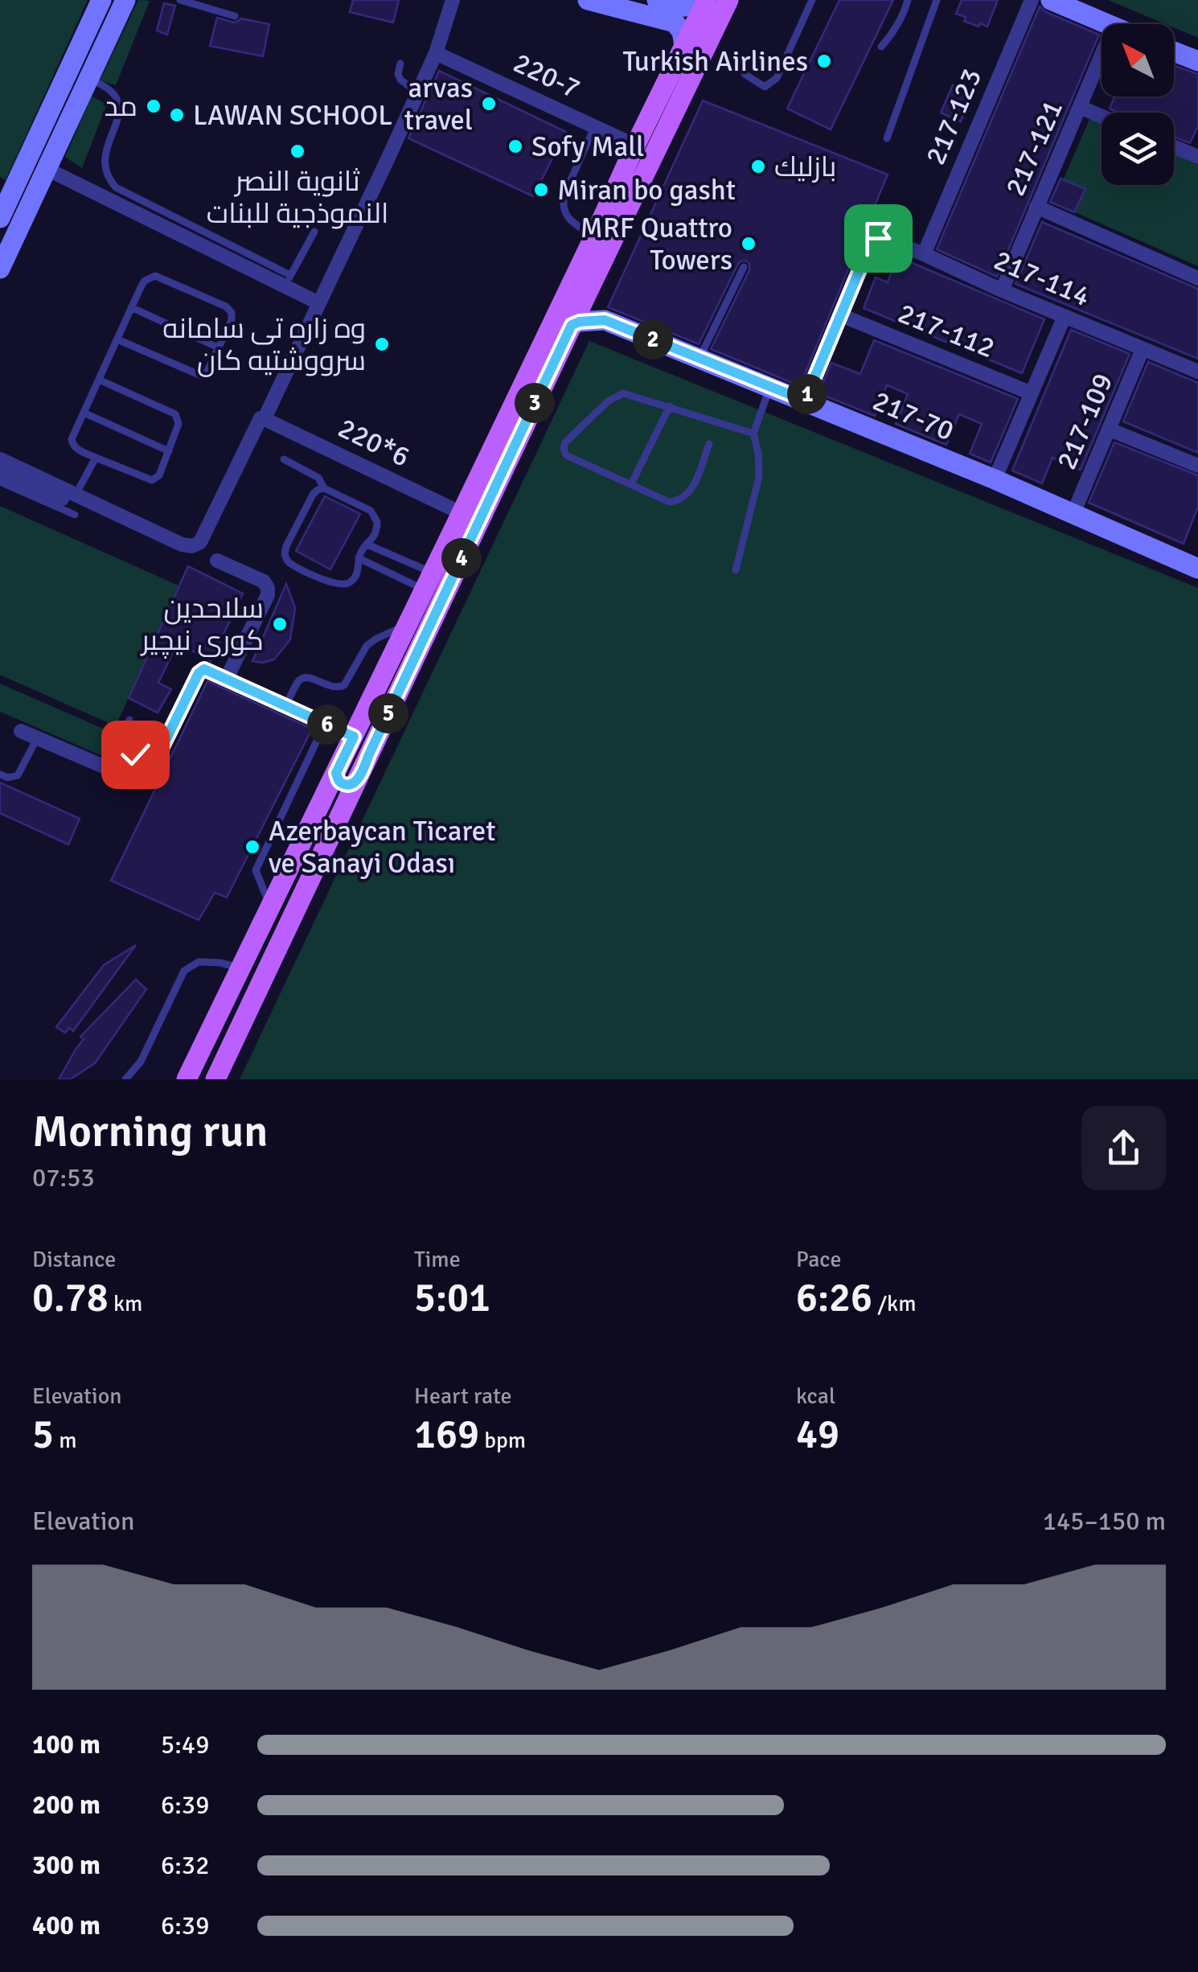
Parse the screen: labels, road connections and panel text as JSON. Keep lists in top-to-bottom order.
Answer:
{
  "streets": {
    "street": [
      "220-7",
      "217-123",
      "217-121",
      "217-114",
      "217-112",
      "217-70",
      "217-109",
      "220*6"
    ]
  },
  "crossings": [
    ["217-123", "217-114"],
    ["217-121", "217-114"],
    ["217-114", "217-112"],
    ["217-114", "217-109"],
    ["217-70", "217-109"]
  ],
  "places": [
    "Turkish Airlines",
    "arvas travel",
    "مد",
    "LAWAN SCHOOL",
    "Sofy Mall",
    "ثانوية النصر النموذجية للبنات",
    "بازليك",
    "Miran bo gasht",
    "MRF Quattro Towers",
    "وه زاره تى سامانه سرووشتيه كان",
    "سلاحدین كوری نیچیر",
    "Azerbaycan Ticaret ve Sanayi Odası"
  ],
  "north": "top left",
  "page": {
    "pins": [
      "2",
      "1",
      "3",
      "4",
      "5",
      "6"
    ],
    "heading": ["Morning run", "07:53"],
    "stats": [
      ["Distance", "0.78 km"],
      ["Time", "5:01"],
      ["Pace", "6:26 /km"],
      ["Elevation", "5 m"],
      ["Heart rate", "169 bpm"],
      ["kcal", "49"]
    ],
    "chart": ["Elevation", "145–150 m"],
    "list": [
      {
        "name": "100 m",
        "note": "5:49"
      },
      {
        "name": "200 m",
        "note": "6:39"
      },
      {
        "name": "300 m",
        "note": "6:32"
      },
      {
        "name": "400 m",
        "note": "6:39"
      }
    ]
  }
}
